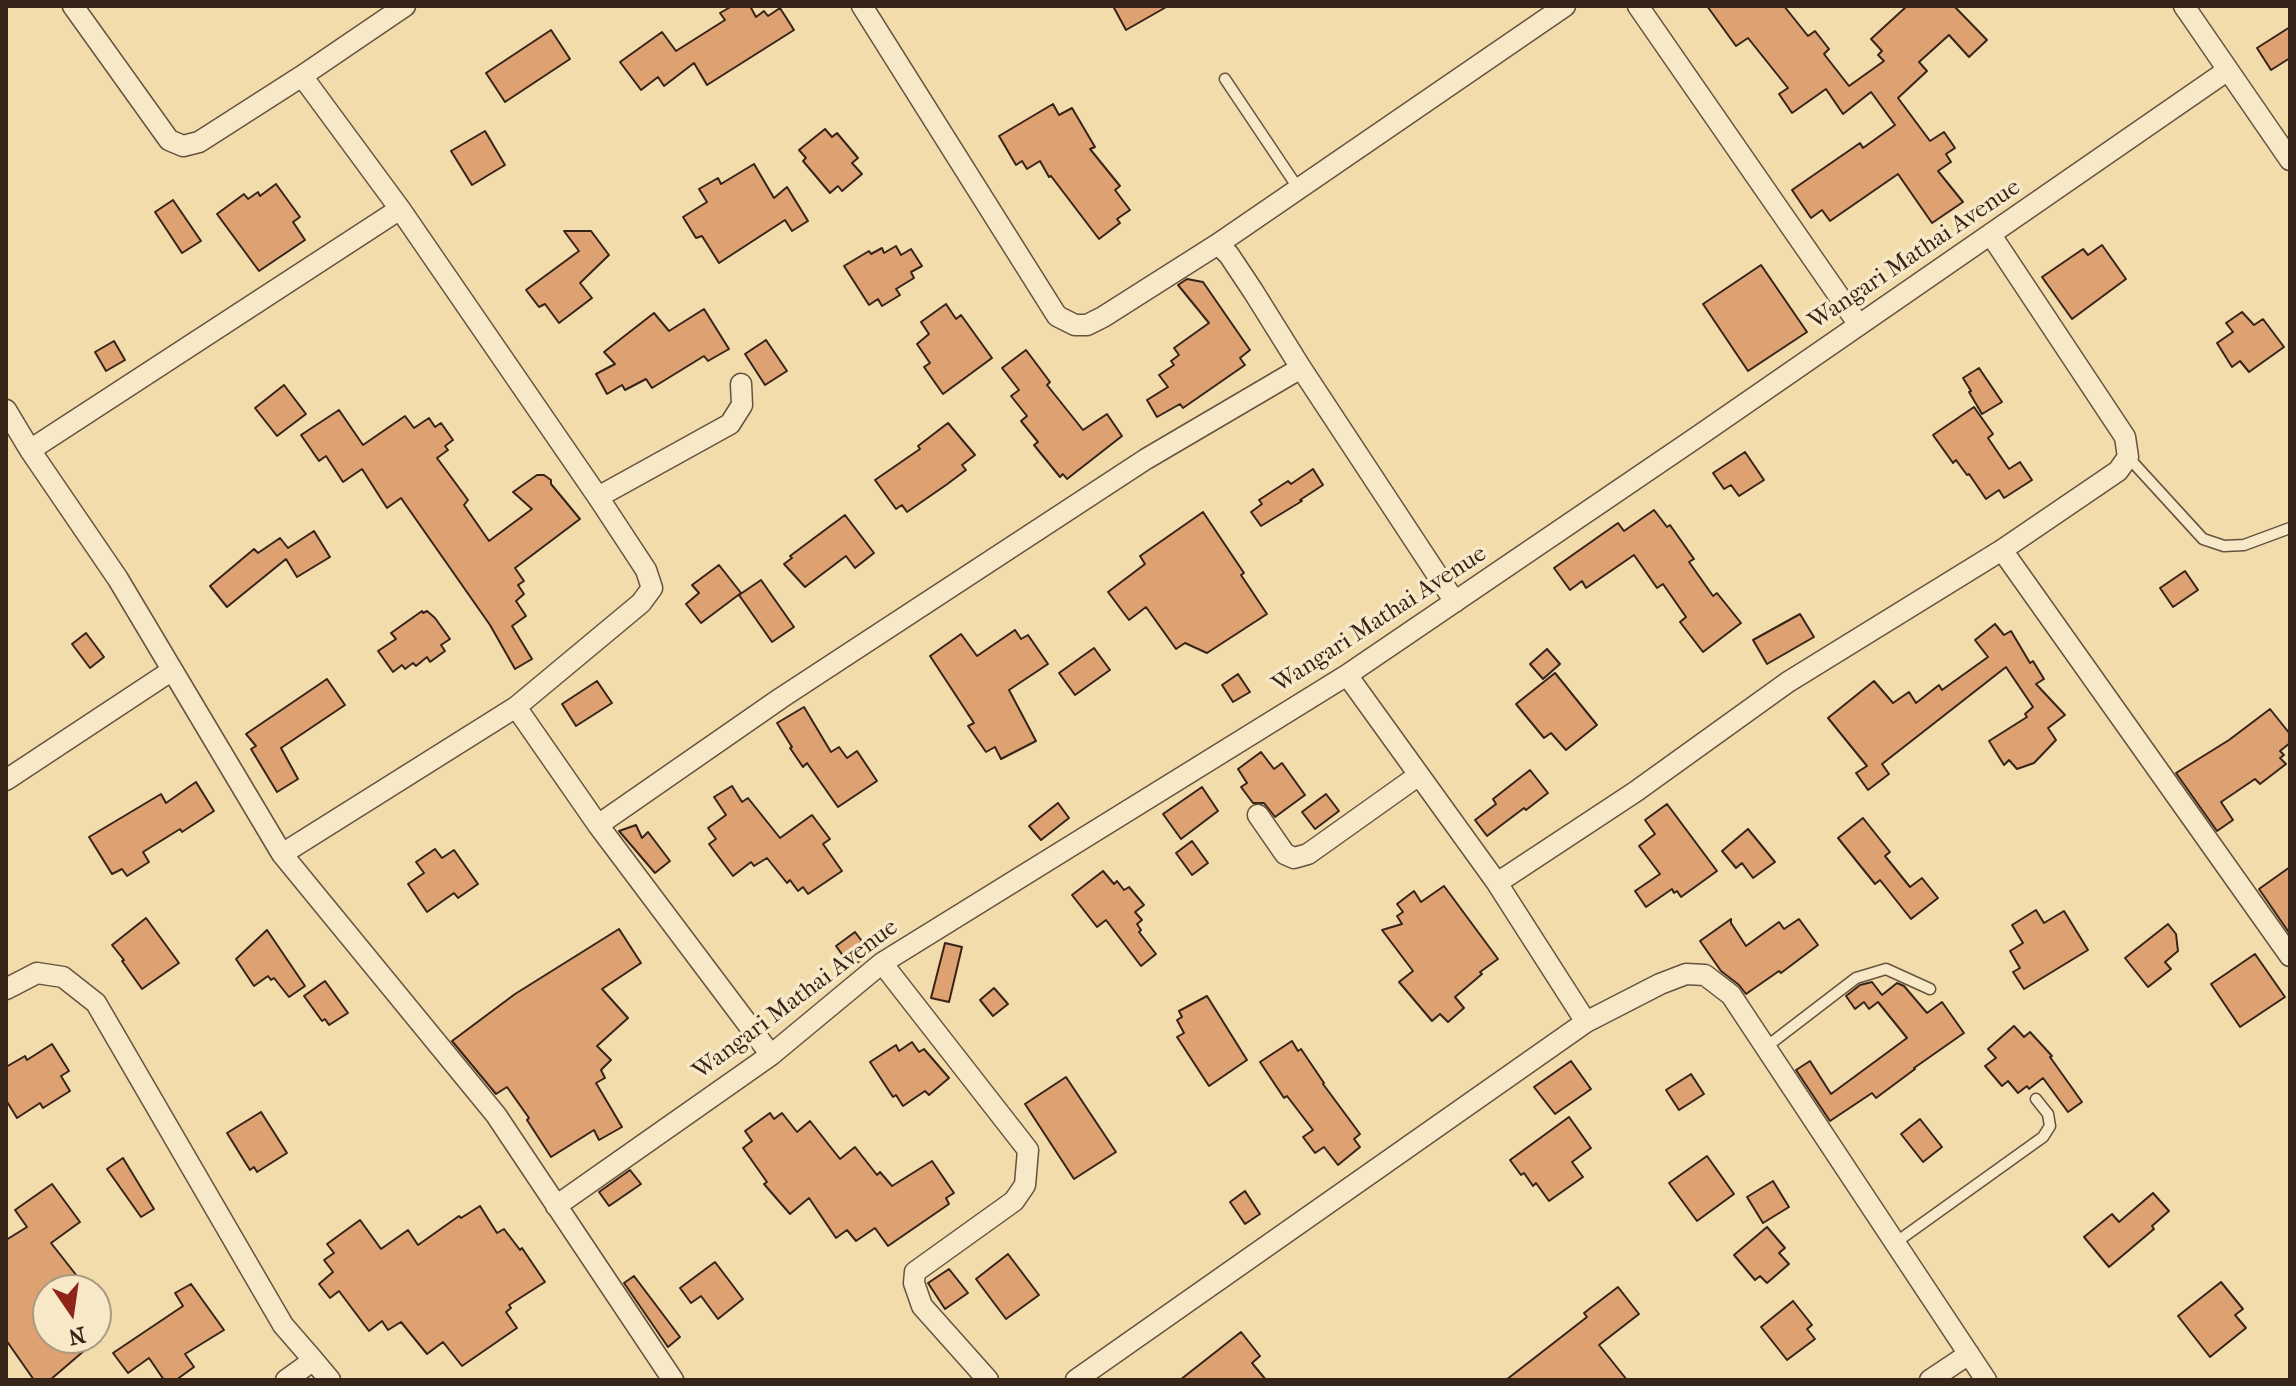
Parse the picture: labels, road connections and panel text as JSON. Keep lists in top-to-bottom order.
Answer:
{
  "streets": {
    "street": ["Wangari Mathai Avenue"]
  },
  "north": "bottom"
}
